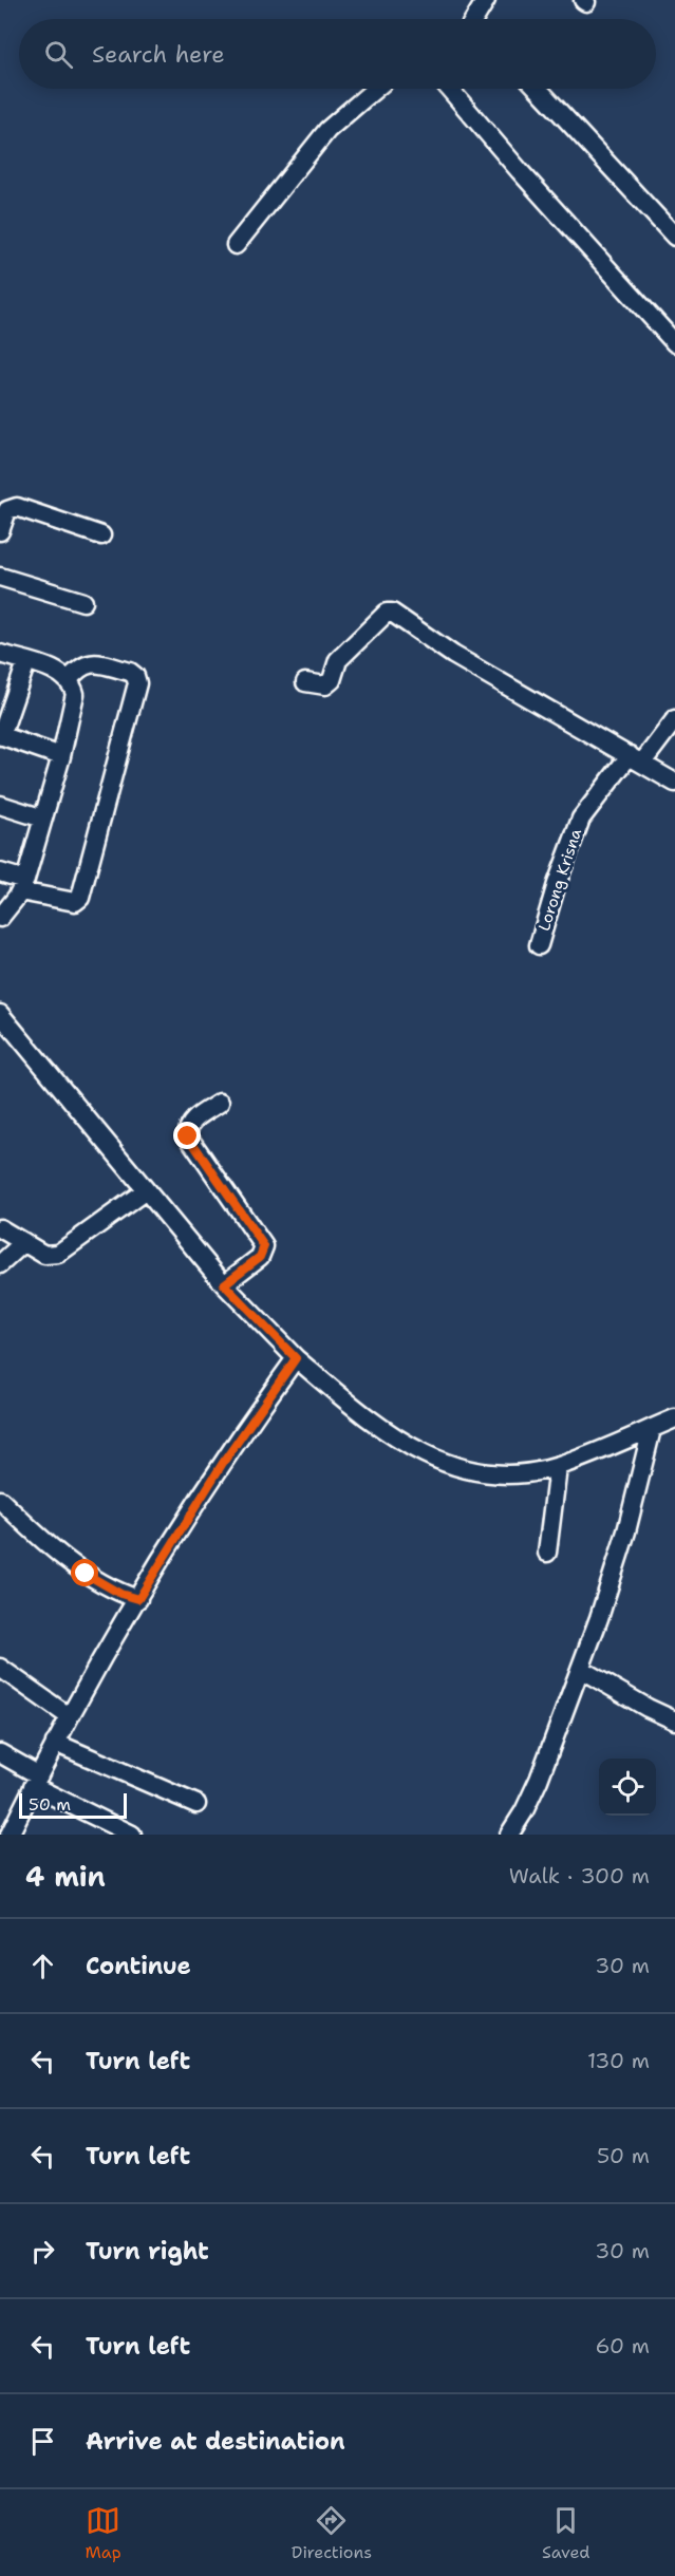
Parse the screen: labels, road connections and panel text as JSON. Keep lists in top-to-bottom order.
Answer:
{
  "streets": {
    "street": ["Lorong Krisna"]
  },
  "scale_bar": "50 m",
  "page": {
    "search": "Search here",
    "scale": "50 m",
    "heading": ["4 min", "Walk · 300 m"],
    "list": [
      ["Continue", "30 m"],
      ["Turn left", "130 m"],
      ["Turn left", "50 m"],
      ["Turn right", "30 m"],
      ["Turn left", "60 m"],
      "Arrive at destination"
    ],
    "nav": ["Map", "Directions", "Saved"]
  }
}
